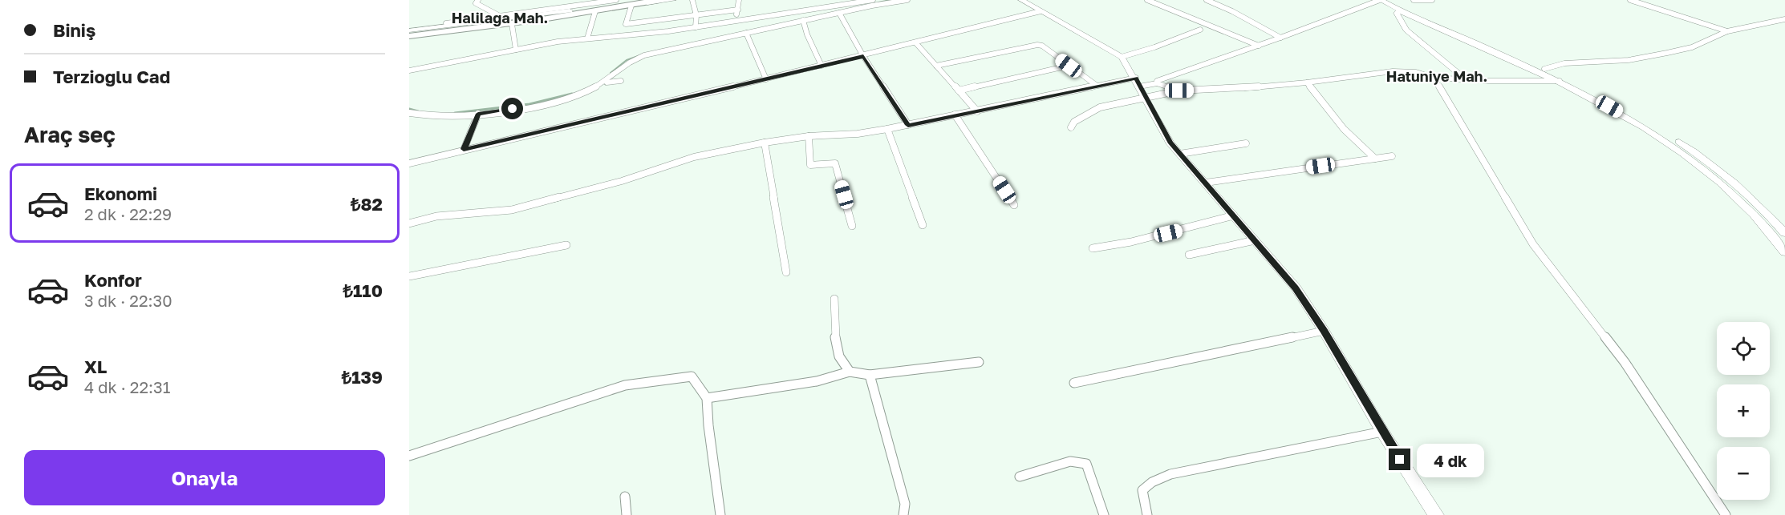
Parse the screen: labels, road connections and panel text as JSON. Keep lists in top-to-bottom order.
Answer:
{
  "districts": ["Halilağa Mah.", "Hatuniye Mah."],
  "page": {
    "banner": ["Biniş", "Terzioğlu Cad"],
    "heading": "Araç seç",
    "list": [
      {
        "name": "Ekonomi",
        "note": "2 dk · 22:29",
        "value": "₺82"
      },
      {
        "name": "Konfor",
        "note": "3 dk · 22:30",
        "value": "₺110"
      },
      {
        "name": "XL",
        "note": "4 dk · 22:31",
        "value": "₺139"
      }
    ],
    "map_buttons": ["+", "−"],
    "buttons": "Onayla",
    "bubble": "4 dk"
  }
}
